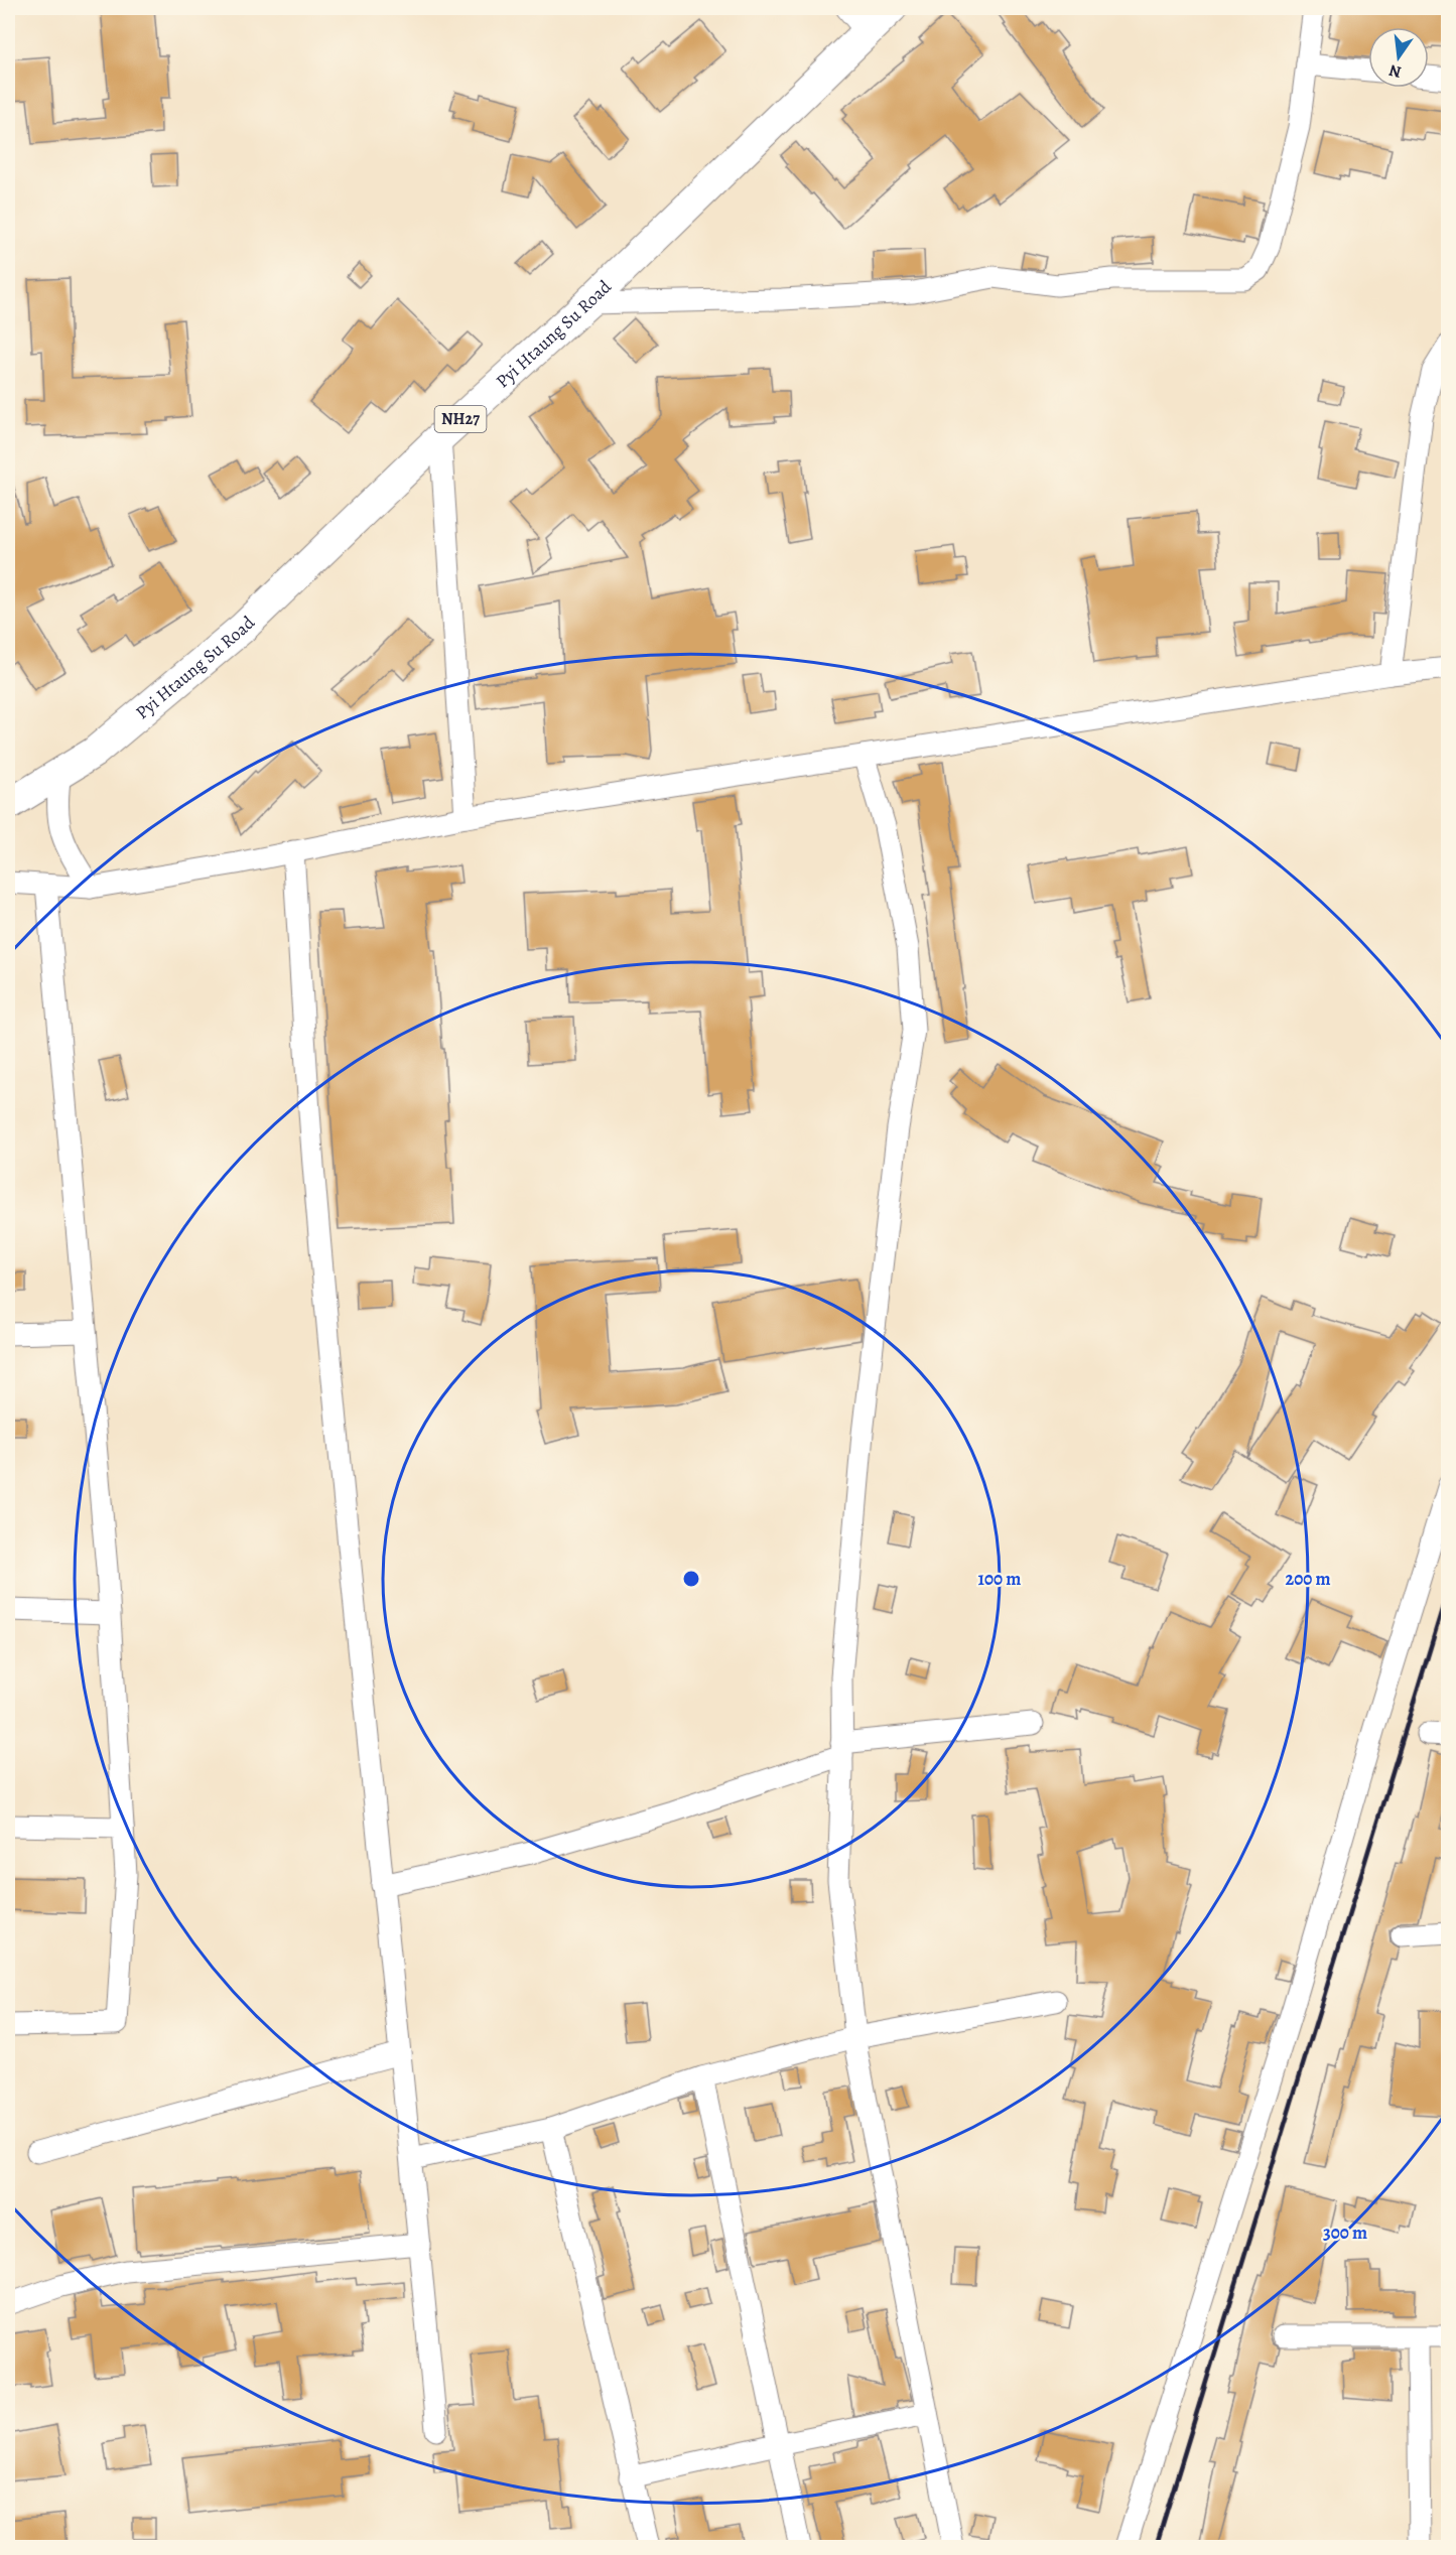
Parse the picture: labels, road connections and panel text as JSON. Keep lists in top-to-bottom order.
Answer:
{
  "streets": {
    "highway": ["Pyi Htaung Su Road", "NH27"]
  },
  "north": "bottom",
  "rings": ["100 m", "200 m", "300 m"]
}
